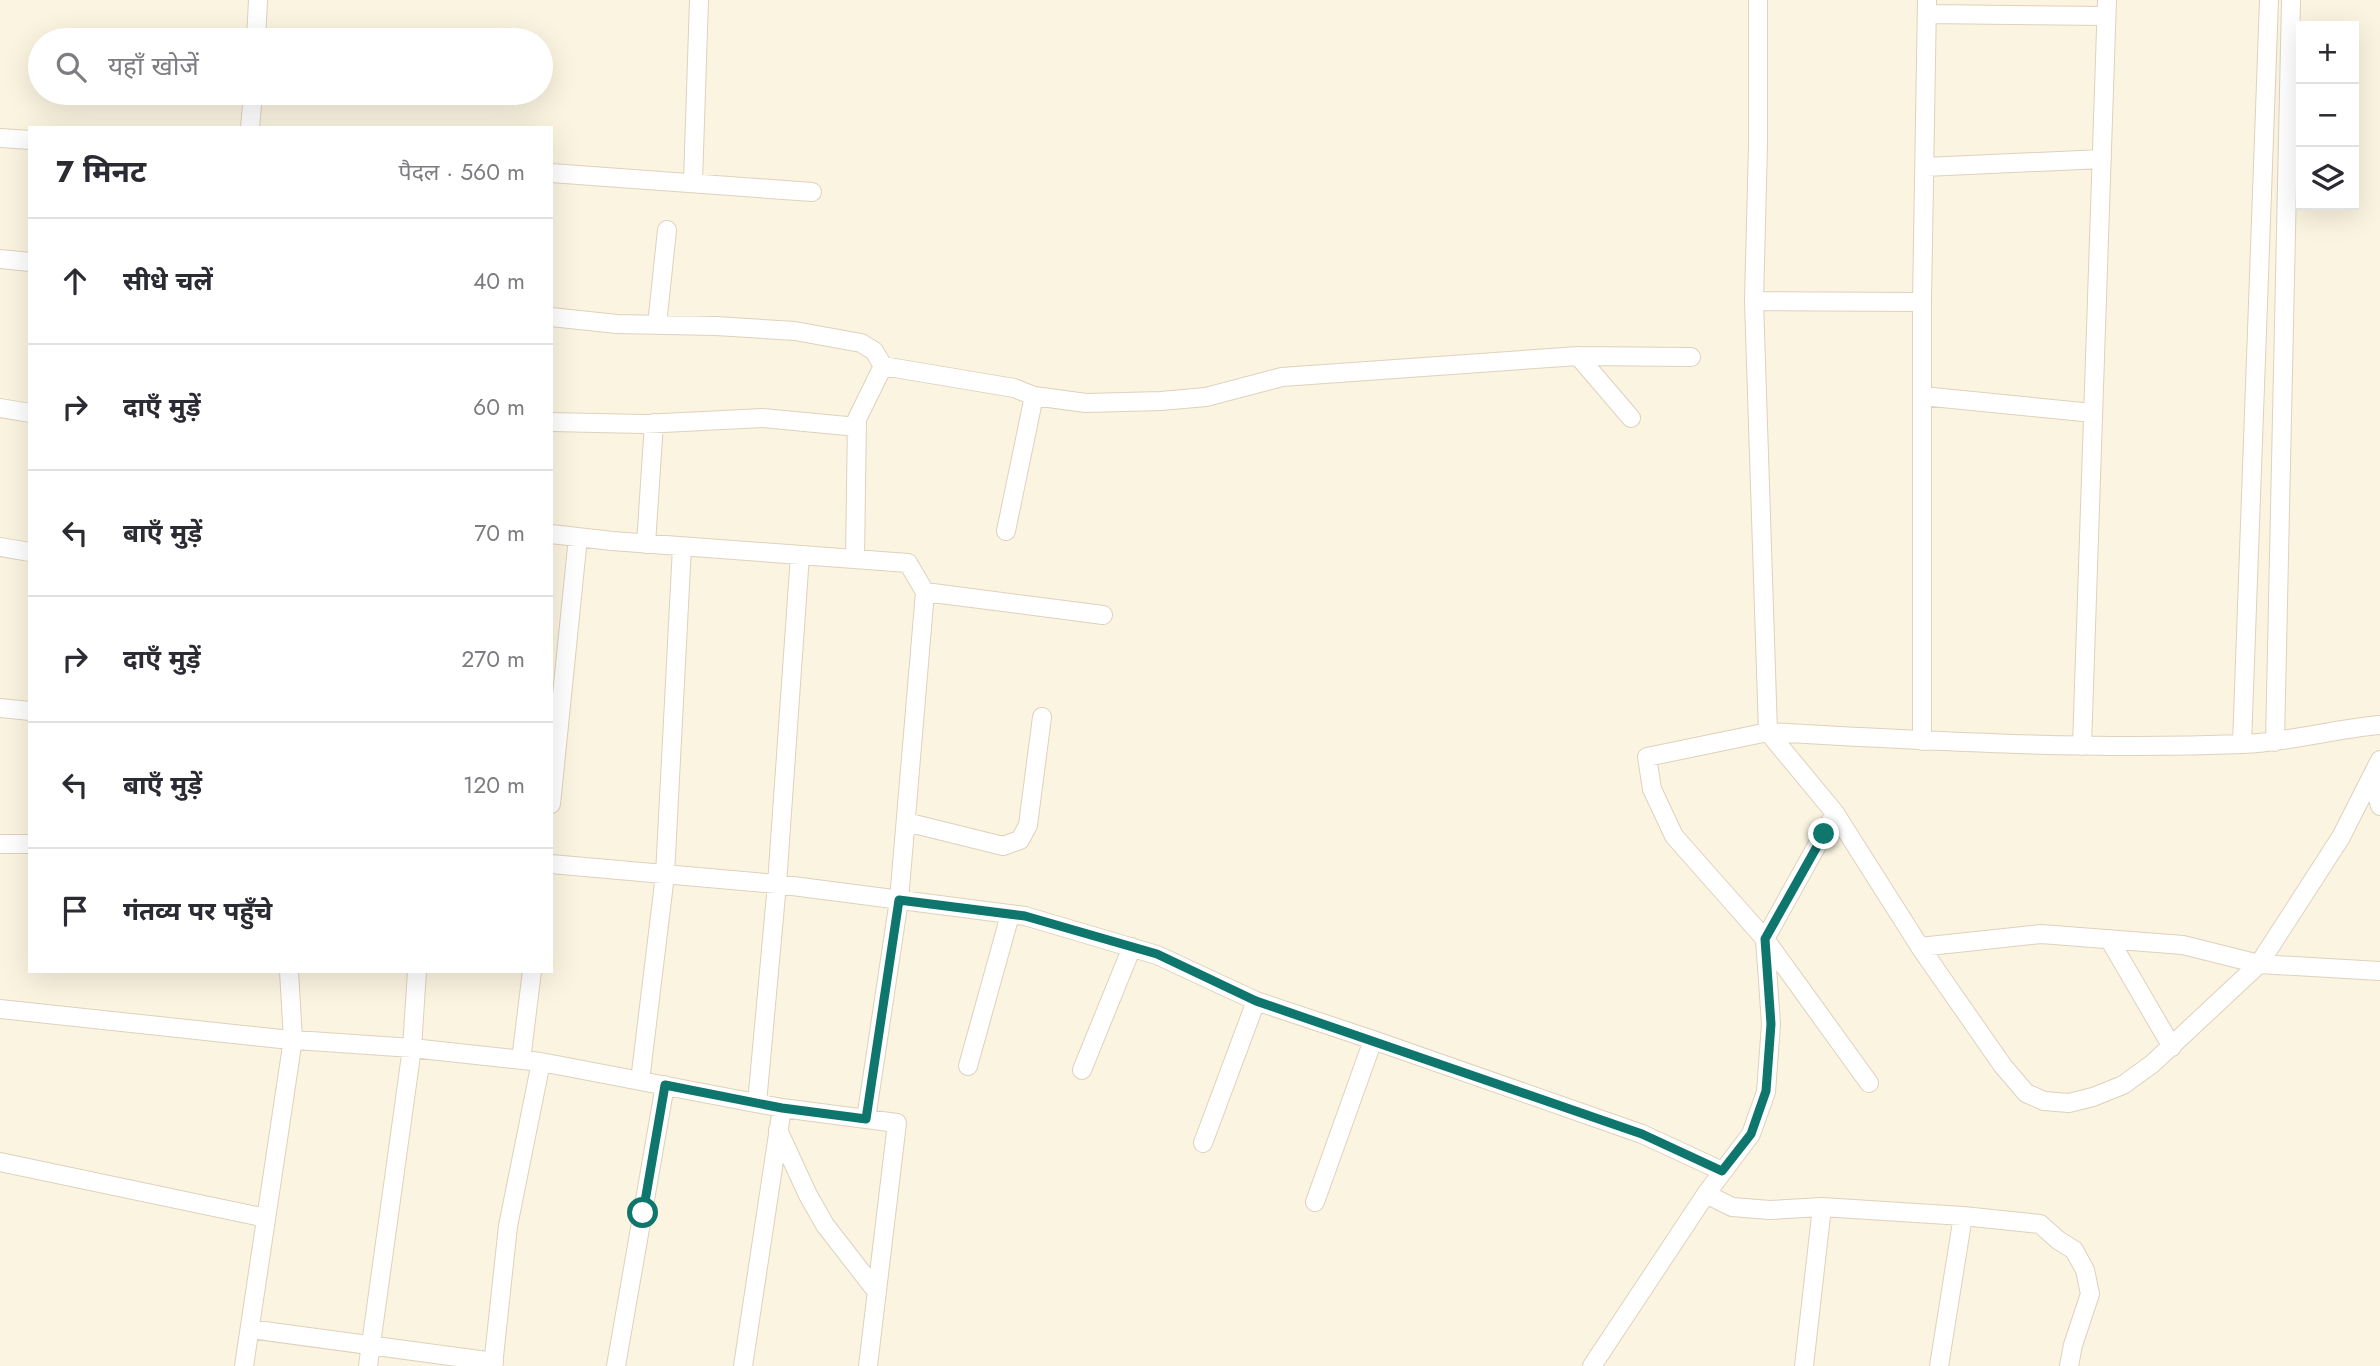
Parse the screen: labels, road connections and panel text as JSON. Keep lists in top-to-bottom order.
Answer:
{
  "page": {
    "map_buttons": ["+", "−"],
    "search": "यहाँ खोजें",
    "heading": ["7 मिनट", "पैदल · 560 m"],
    "list": [
      ["सीधे चलें", "40 m"],
      ["दाएँ मुड़ें", "60 m"],
      ["बाएँ मुड़ें", "70 m"],
      ["दाएँ मुड़ें", "270 m"],
      ["बाएँ मुड़ें", "120 m"],
      "गंतव्य पर पहुँचे"
    ]
  }
}
